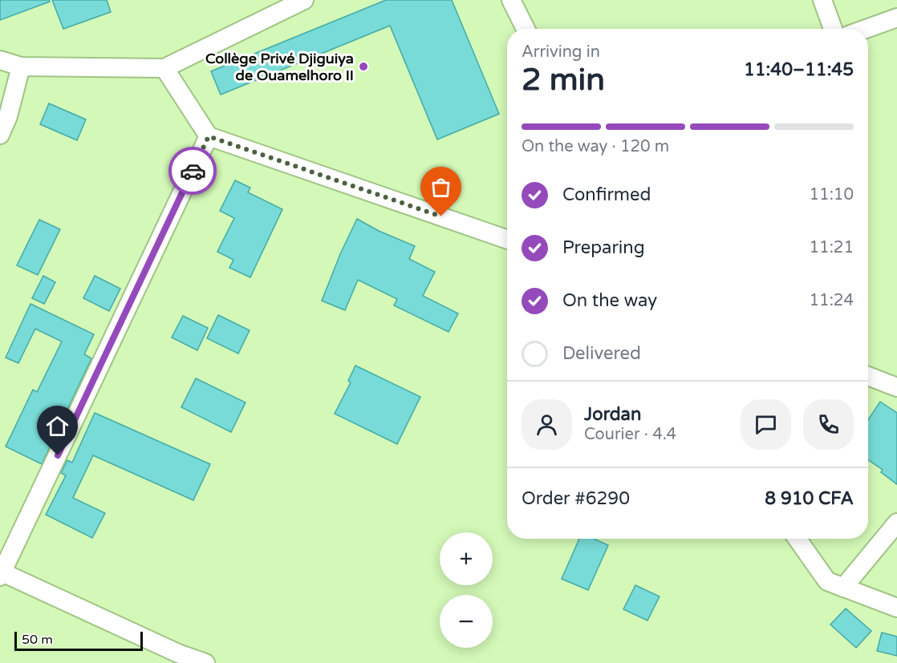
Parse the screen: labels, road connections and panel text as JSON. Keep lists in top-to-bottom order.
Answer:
{
  "places": ["Collège Privé Djiguiya de Ouamelhoro II"],
  "scale_bar": "50 m",
  "page": {
    "heading": ["2 min", "Arriving in", "11:40–11:45"],
    "panel": [
      "Jordan",
      "Courier · 4.4",
      "Order #6290",
      "8 910 CFA"
    ],
    "bar": "On the way · 120 m",
    "list": [
      ["Confirmed", "11:10"],
      ["Preparing", "11:21"],
      ["On the way", "11:24"],
      "Delivered"
    ],
    "map_buttons": ["+", "−"],
    "scale": "50 m"
  }
}
